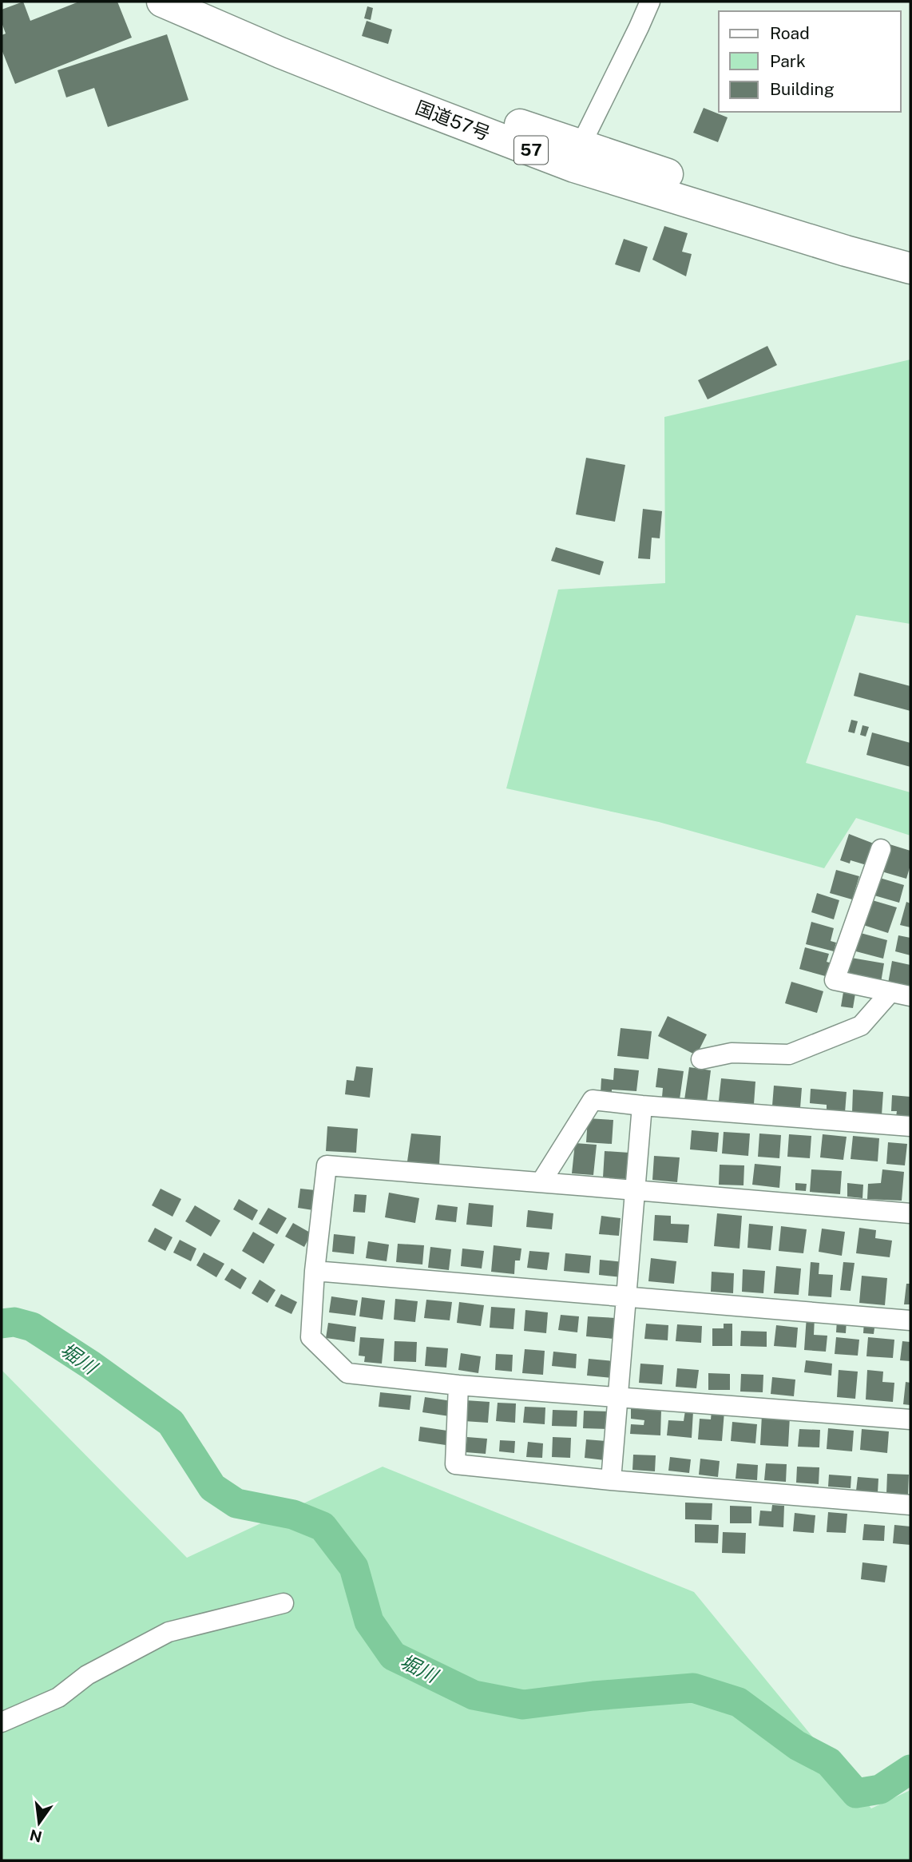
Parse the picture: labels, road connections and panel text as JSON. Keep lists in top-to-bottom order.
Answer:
{
  "streets": {
    "highway": ["国道57号", "57"]
  },
  "water": ["堀川"],
  "legend": ["Road", "Park", "Building"],
  "north": "bottom"
}
